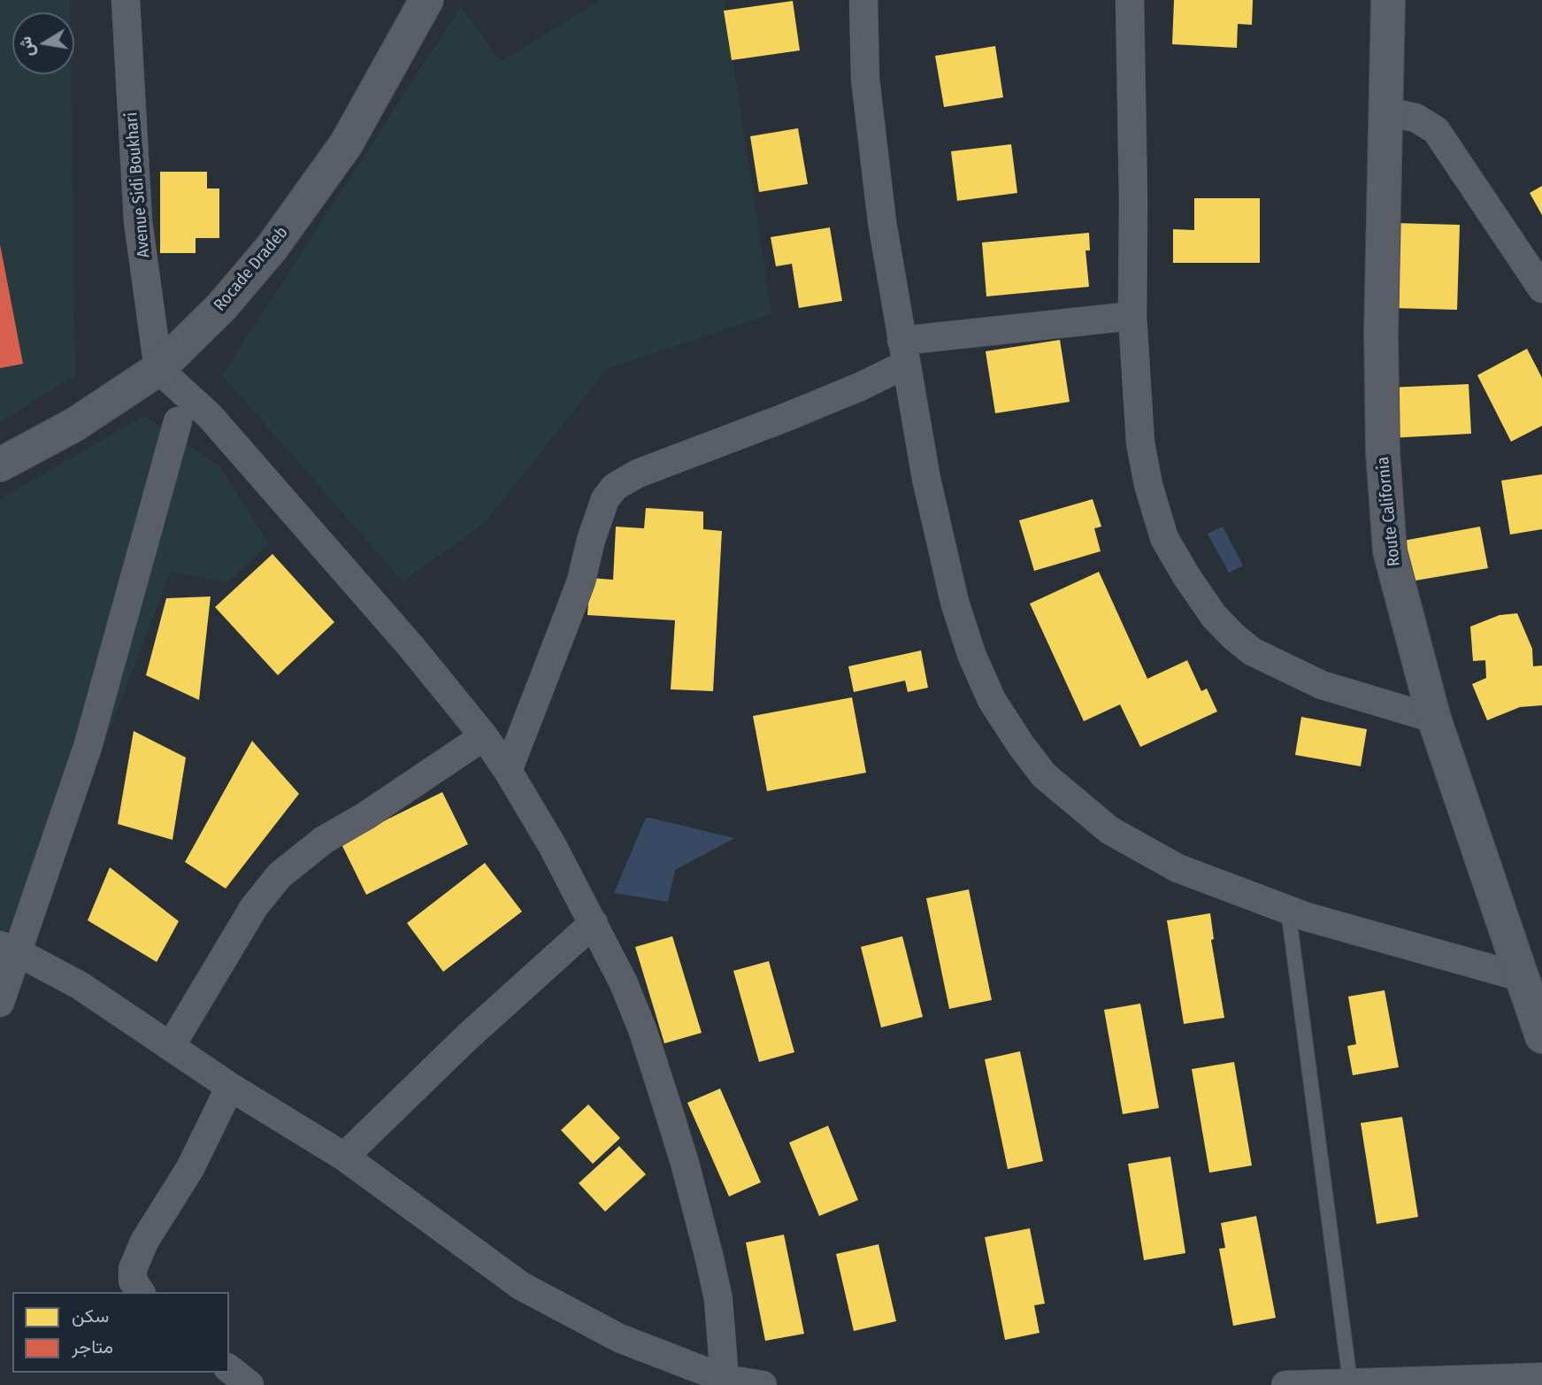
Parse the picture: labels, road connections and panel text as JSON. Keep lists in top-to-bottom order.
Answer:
{
  "streets": {
    "street": ["Avenue Sidi Boukhari", "Rocade Dradeb", "Route California"]
  },
  "crossings": [
    ["Avenue Sidi Boukhari", "Rocade Dradeb"]
  ],
  "legend": ["سكن", "متاجر"],
  "north": "left"
}
